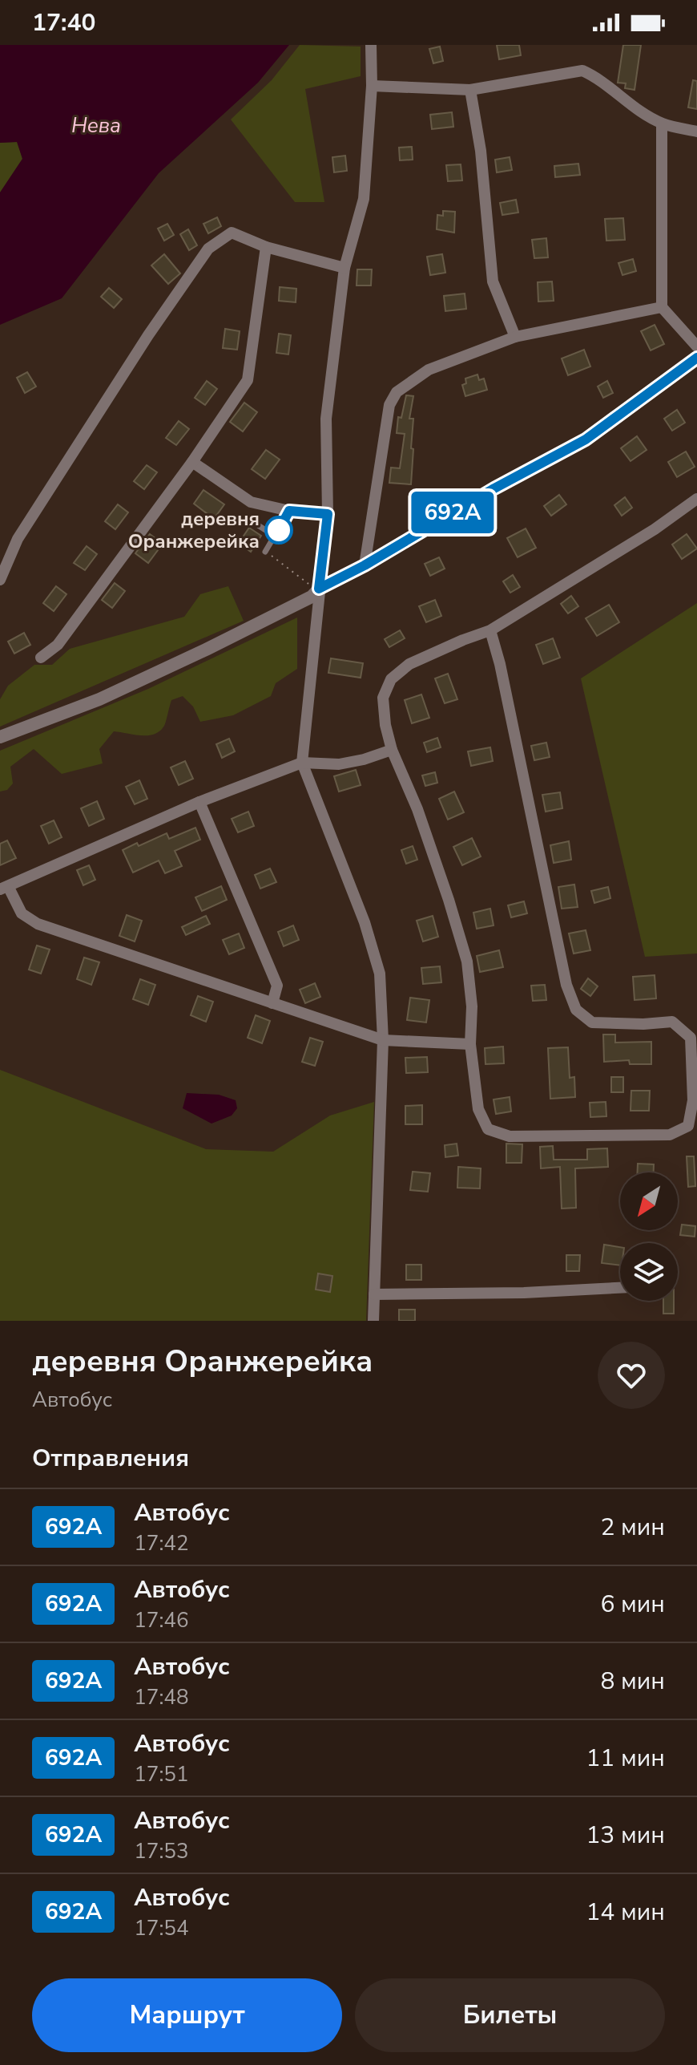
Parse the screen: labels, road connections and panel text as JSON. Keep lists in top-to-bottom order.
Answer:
{
  "water": ["Нева"],
  "places": ["деревня Оранжерейка"],
  "lines": ["bus line 692А"],
  "north": "bottom left",
  "page": {
    "status": "17:40",
    "on_map": "692А",
    "heading": [
      ["деревня Оранжерейка", "Автобус"],
      "Отправления"
    ],
    "list": [
      {
        "mark": "692А",
        "name": "Автобус",
        "note": "17:42",
        "value": "2 мин"
      },
      {
        "mark": "692А",
        "name": "Автобус",
        "note": "17:46",
        "value": "6 мин"
      },
      {
        "mark": "692А",
        "name": "Автобус",
        "note": "17:48",
        "value": "8 мин"
      },
      {
        "mark": "692А",
        "name": "Автобус",
        "note": "17:51",
        "value": "11 мин"
      },
      {
        "mark": "692А",
        "name": "Автобус",
        "note": "17:53",
        "value": "13 мин"
      },
      {
        "mark": "692А",
        "name": "Автобус",
        "note": "17:54",
        "value": "14 мин"
      }
    ],
    "buttons": ["Маршрут", "Билеты"]
  }
}
